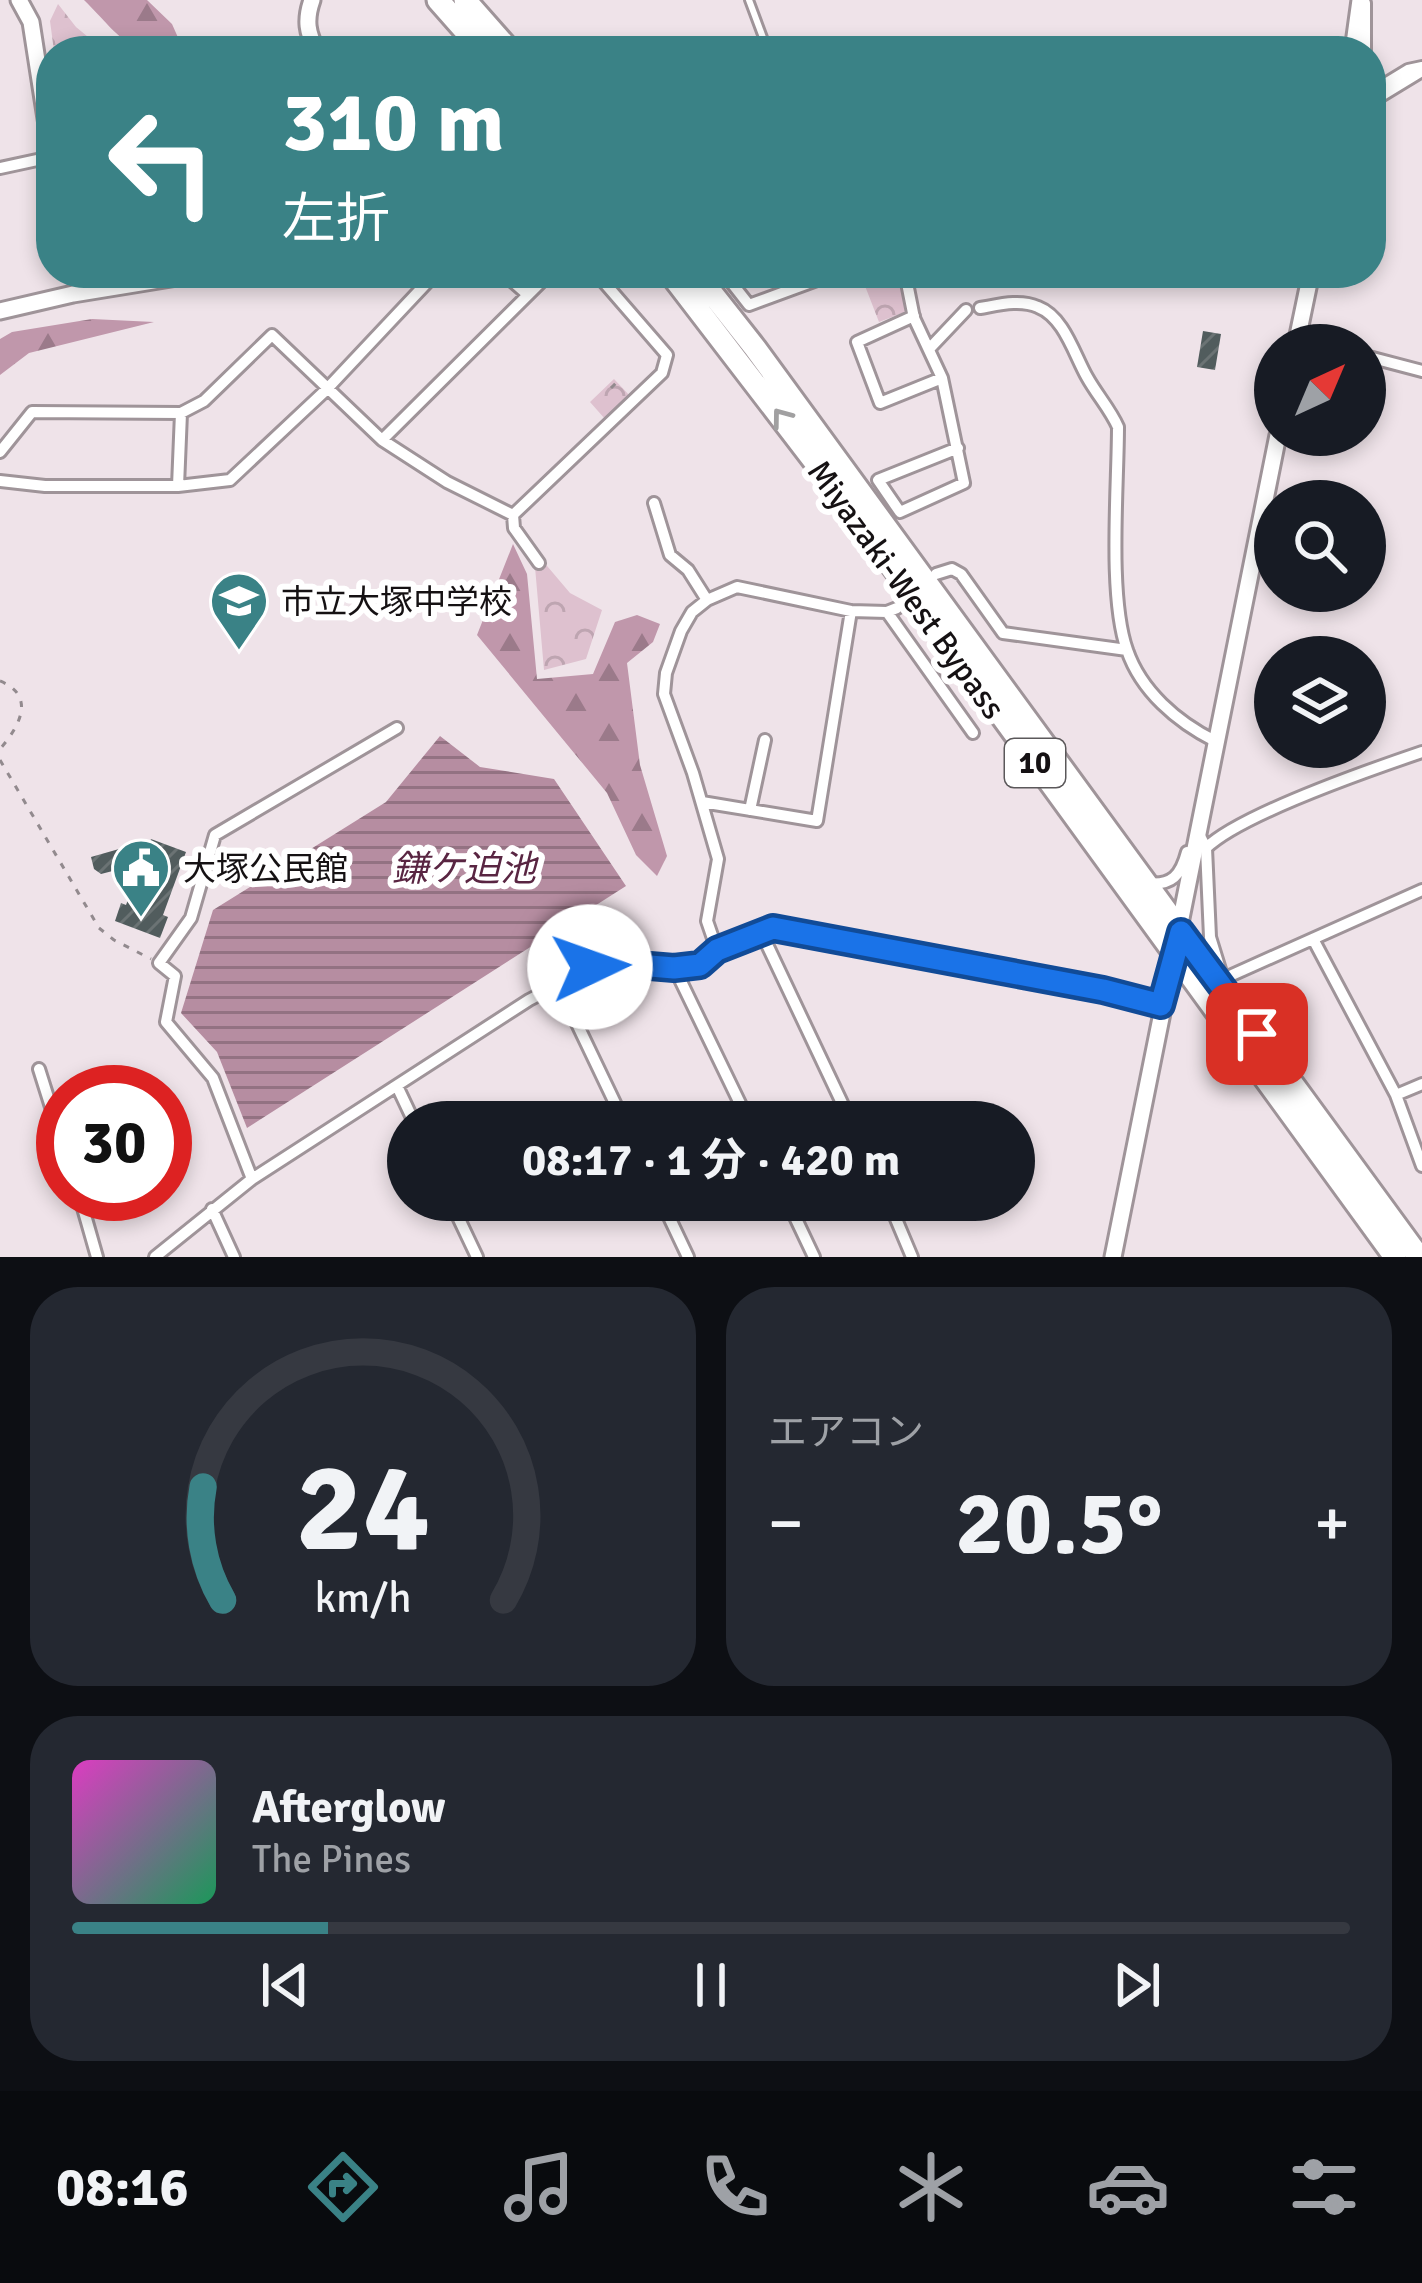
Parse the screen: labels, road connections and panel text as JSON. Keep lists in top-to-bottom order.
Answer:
{
  "streets": {
    "highway": ["Miyazaki-West Bypass", "10"]
  },
  "water": ["鎌ケ迫池"],
  "places": {
    "school or university": ["市立大塚中学校"],
    "public building": ["大塚公民館"]
  },
  "north": "top right",
  "page": {
    "turn": ["310 m", "左折"],
    "limit": "30",
    "trip": "08:17 · 1 分 · 420 m",
    "tile": "エアコン",
    "heat": ["−", "20.5°", "+"],
    "song": ["Afterglow", "The Pines"],
    "tabs": "08:16",
    "gauge": ["24", "km/h"]
  }
}
